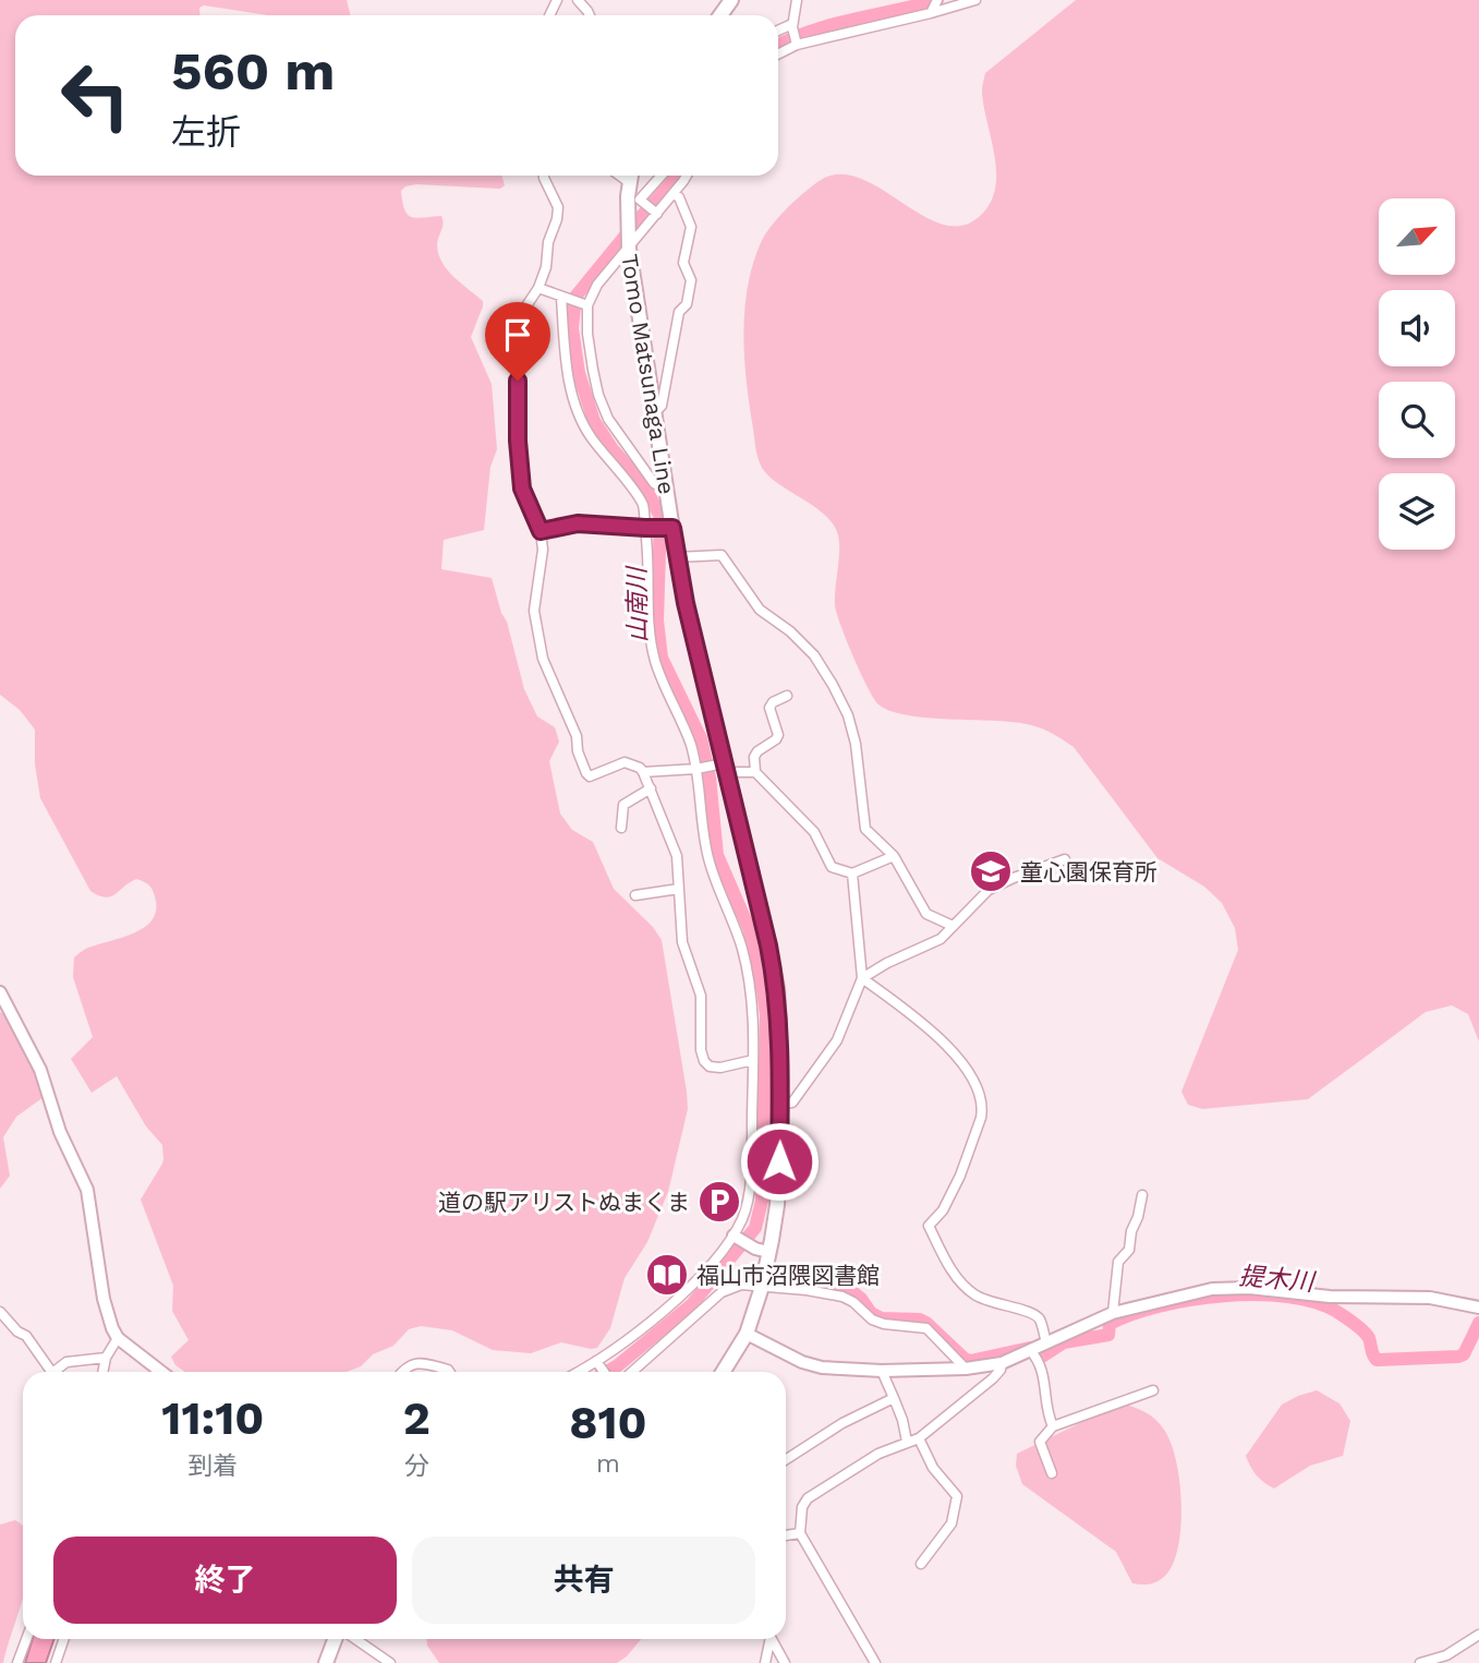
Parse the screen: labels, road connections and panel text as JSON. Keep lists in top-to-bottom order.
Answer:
{
  "streets": {
    "main road": ["Tomo Matsunaga Line"]
  },
  "water": ["山南川", "提木川"],
  "places": {
    "school or university": ["童心園保育所"],
    "parking": ["道の駅アリストぬまくま"],
    "library": ["福山市沼隈図書館"]
  },
  "north": "top right",
  "page": {
    "turn": ["560 m", "左折"],
    "eta": [
      "11:10",
      "到着",
      "2",
      "分",
      "810",
      "m"
    ],
    "buttons": ["終了", "共有"]
  }
}
